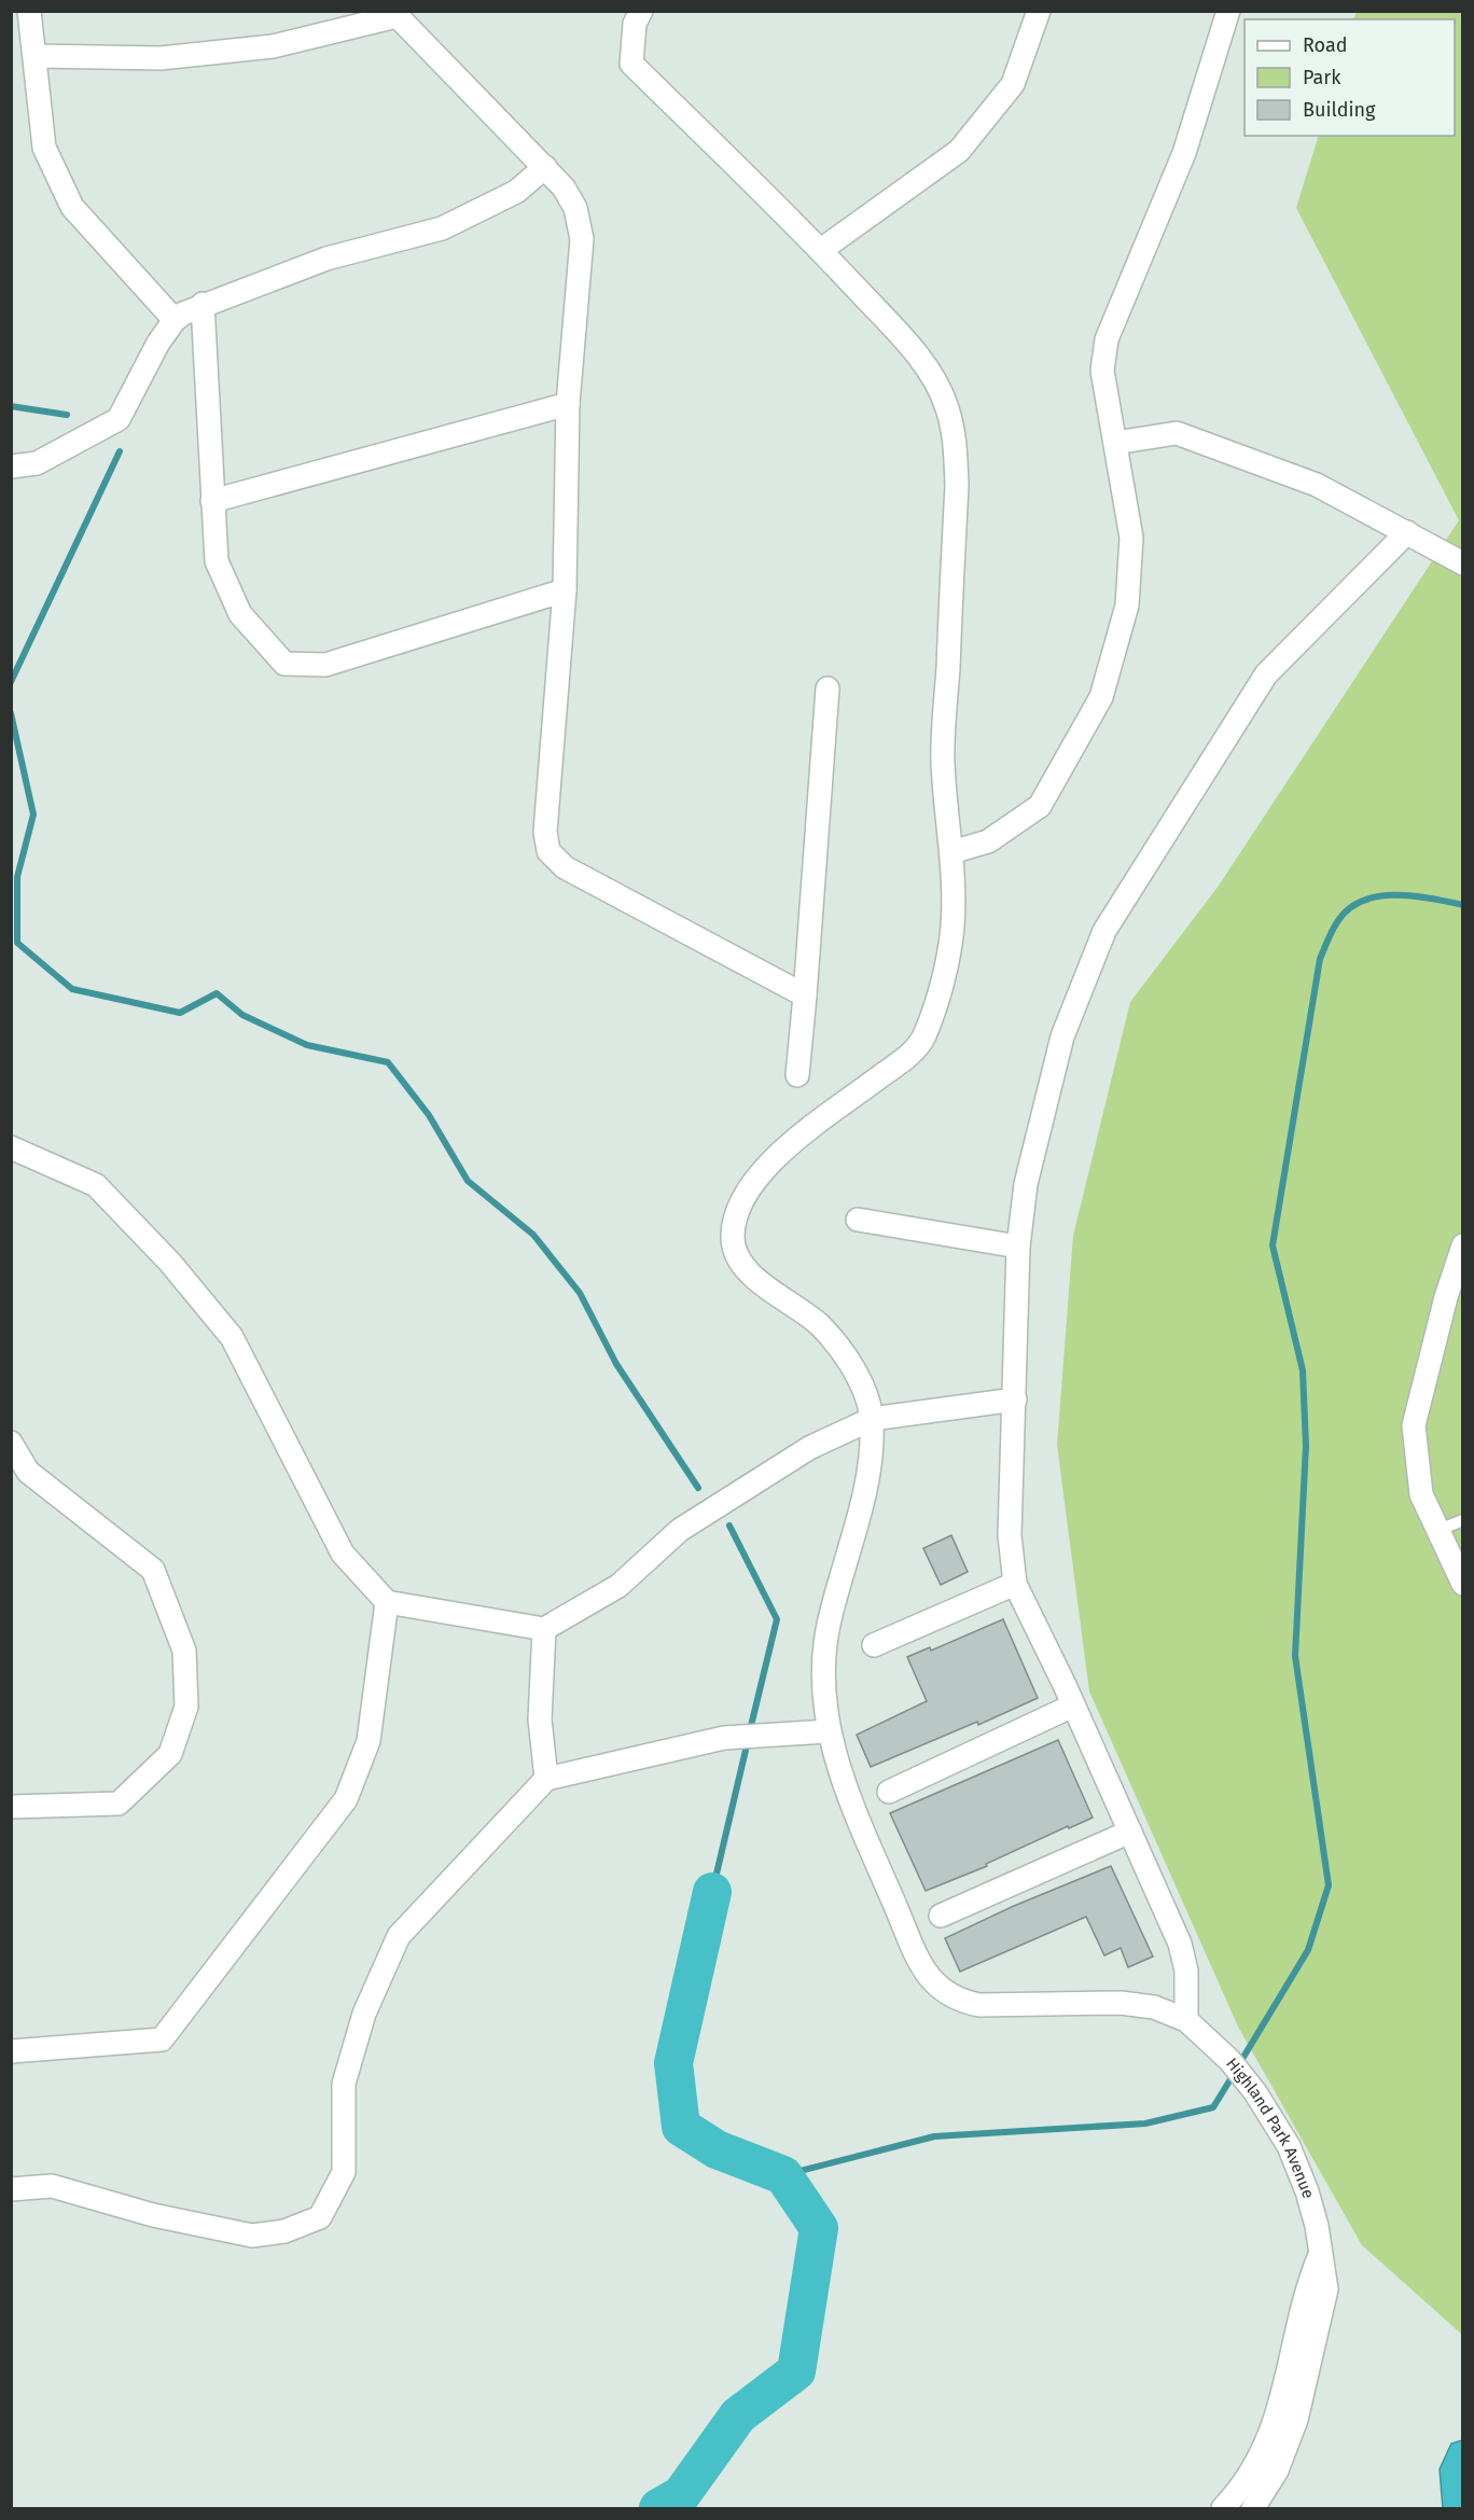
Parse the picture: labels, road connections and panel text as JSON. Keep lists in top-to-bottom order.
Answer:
{
  "streets": {
    "street": ["Highland Park Avenue"]
  },
  "legend": ["Road", "Park", "Building"]
}
